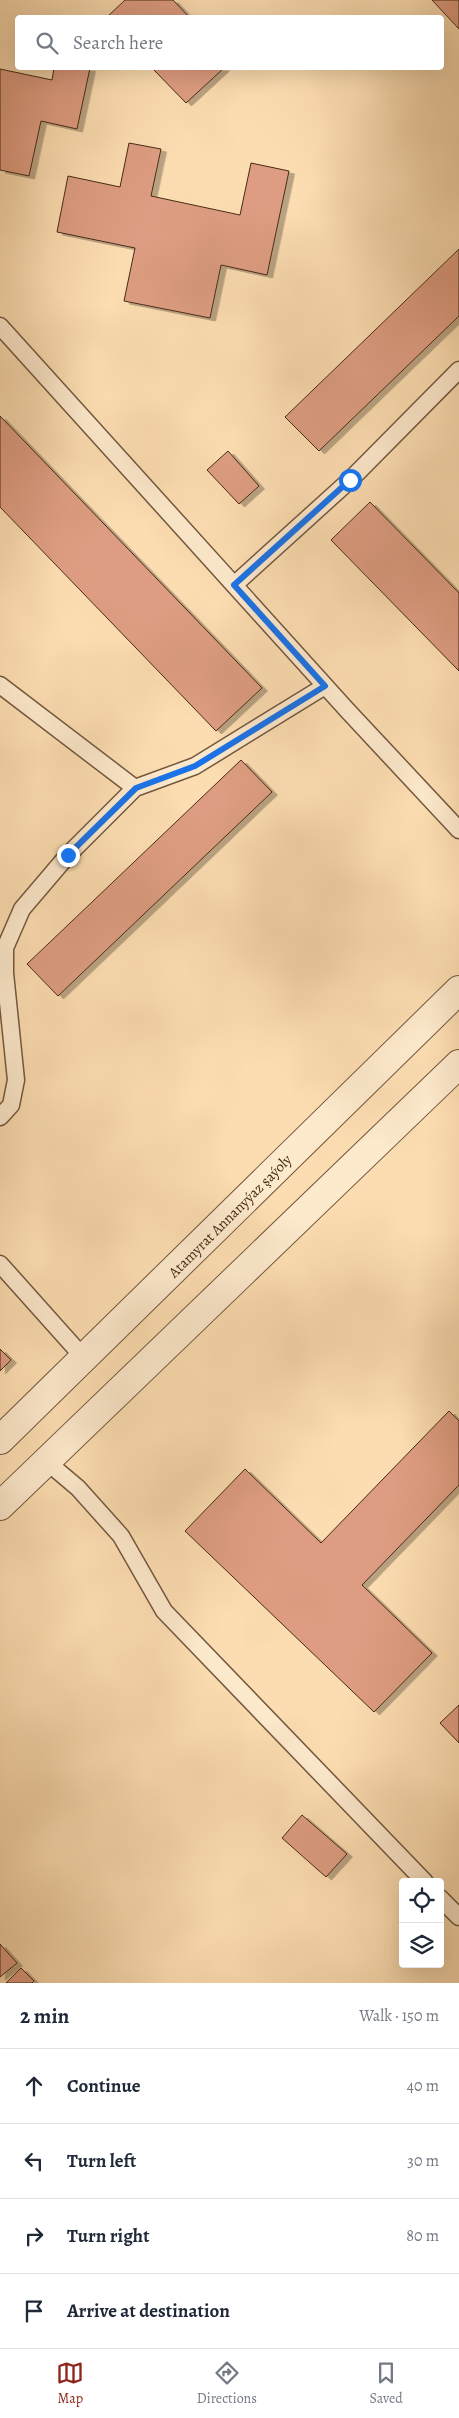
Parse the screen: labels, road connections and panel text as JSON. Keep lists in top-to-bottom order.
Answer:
{
  "streets": {
    "street": ["Atamyrat Annanyýaz şaýoly"]
  },
  "page": {
    "search": "Search here",
    "heading": ["2 min", "Walk · 150 m"],
    "list": [
      ["Continue", "40 m"],
      ["Turn left", "30 m"],
      ["Turn right", "80 m"],
      "Arrive at destination"
    ],
    "nav": ["Map", "Directions", "Saved"]
  }
}
